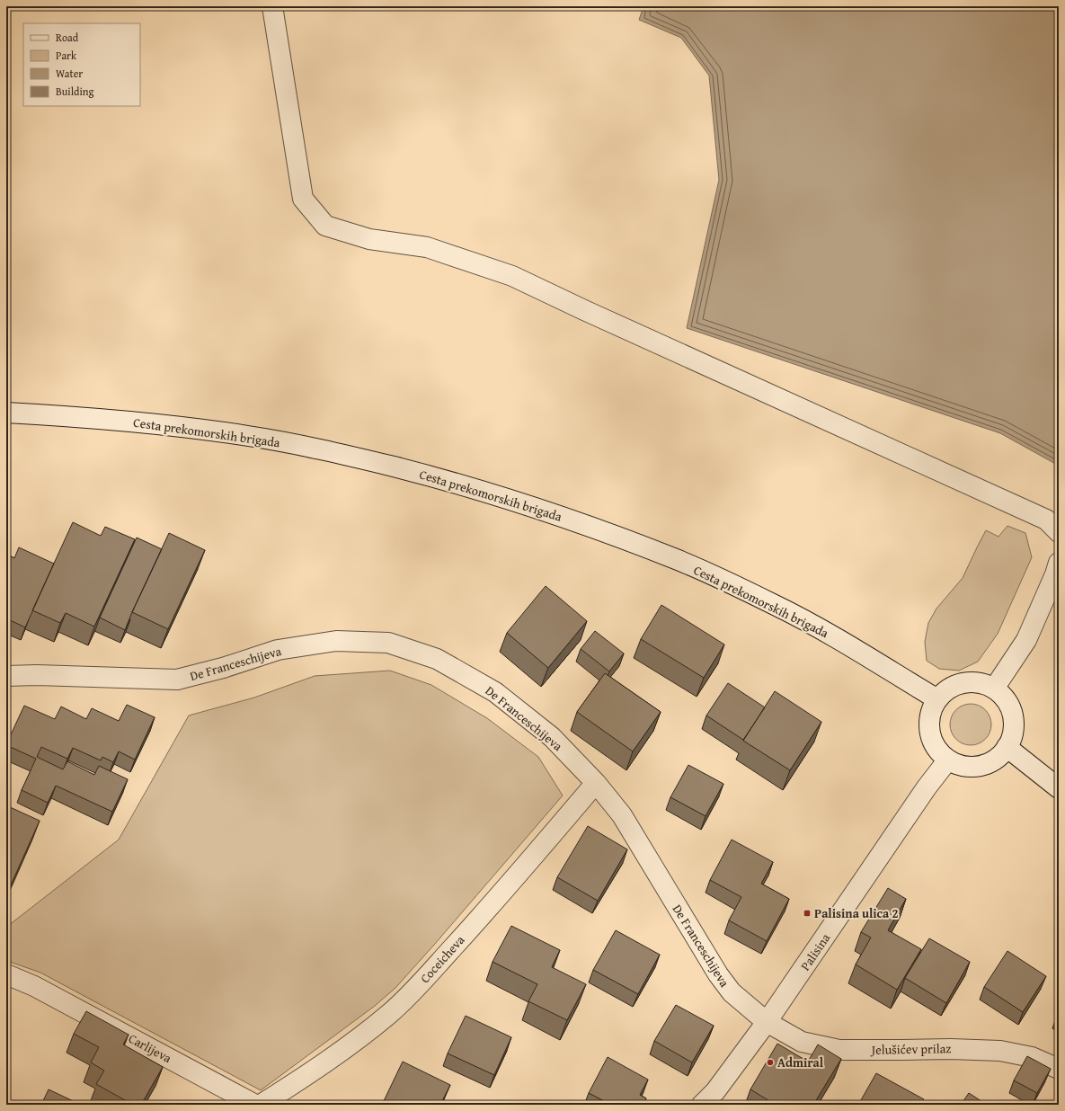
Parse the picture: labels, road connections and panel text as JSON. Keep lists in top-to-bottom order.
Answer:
{
  "streets": {
    "street": [
      "Cesta prekomorskih brigada",
      "De Franceschijeva",
      "Palisina",
      "Coceicheva",
      "Carlijeva",
      "Jelušićev prilaz"
    ]
  },
  "crossings": [
    ["Cesta prekomorskih brigada", "Palisina"],
    ["De Franceschijeva", "Palisina"],
    ["De Franceschijeva", "Coceicheva"],
    ["De Franceschijeva", "Jelušićev prilaz"],
    ["Palisina", "Jelušićev prilaz"]
  ],
  "places": {
    "transit": ["Palisina ulica 2"],
    "other": ["Admiral"]
  },
  "legend": [
    "Road",
    "Park",
    "Water",
    "Building"
  ]
}
